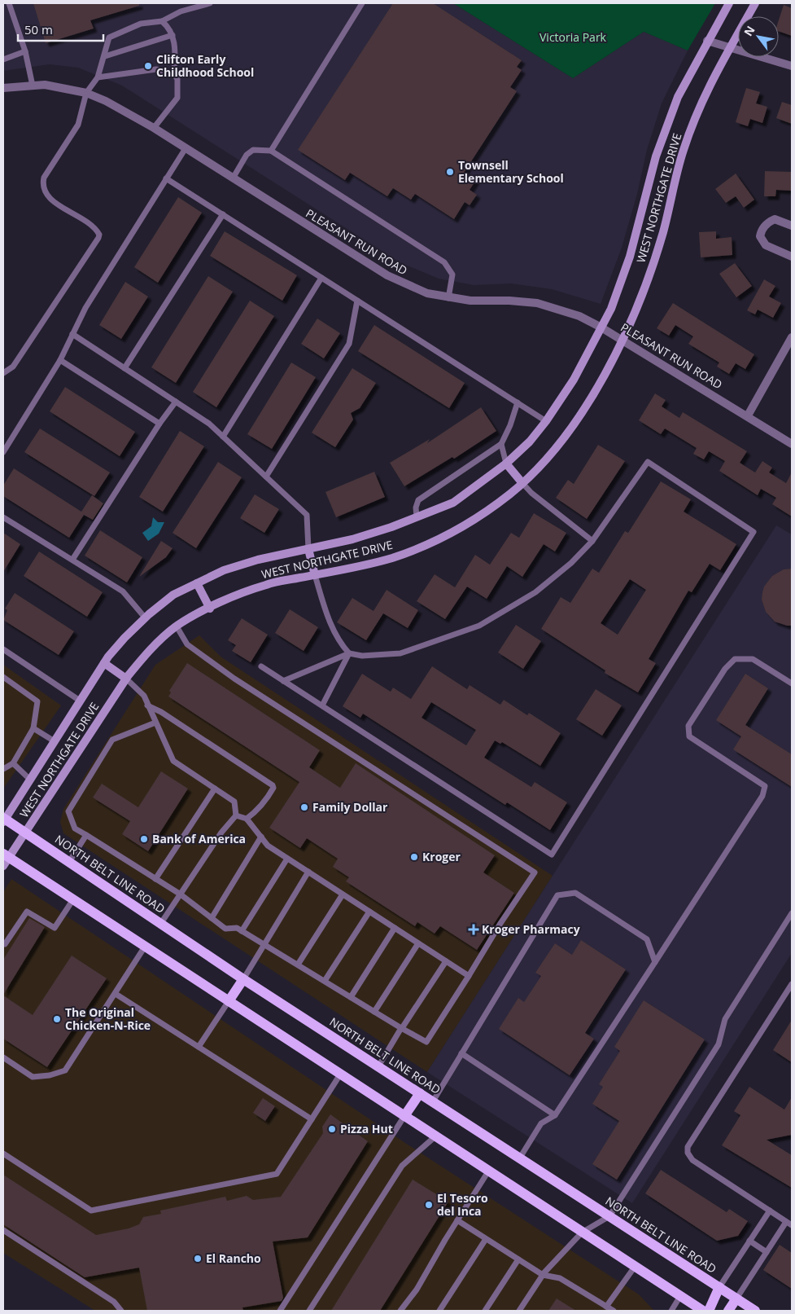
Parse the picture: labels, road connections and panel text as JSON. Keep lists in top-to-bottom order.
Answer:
{
  "streets": {
    "main road": ["WEST NORTHGATE DRIVE", "NORTH BELT LINE ROAD"],
    "street": ["PLEASANT RUN ROAD"]
  },
  "crossings": [
    ["WEST NORTHGATE DRIVE", "PLEASANT RUN ROAD"],
    ["WEST NORTHGATE DRIVE", "NORTH BELT LINE ROAD"]
  ],
  "parks": ["Victoria Park"],
  "places": {
    "other": [
      "Clifton Early Childhood School",
      "Townsell Elementary School",
      "Family Dollar",
      "Bank of America",
      "Kroger",
      "The Original Chicken-N-Rice",
      "Pizza Hut",
      "El Tesoro del Inca",
      "El Rancho"
    ],
    "health": ["Kroger Pharmacy"]
  },
  "scale_bar": "50 m",
  "north": "top left"
}
